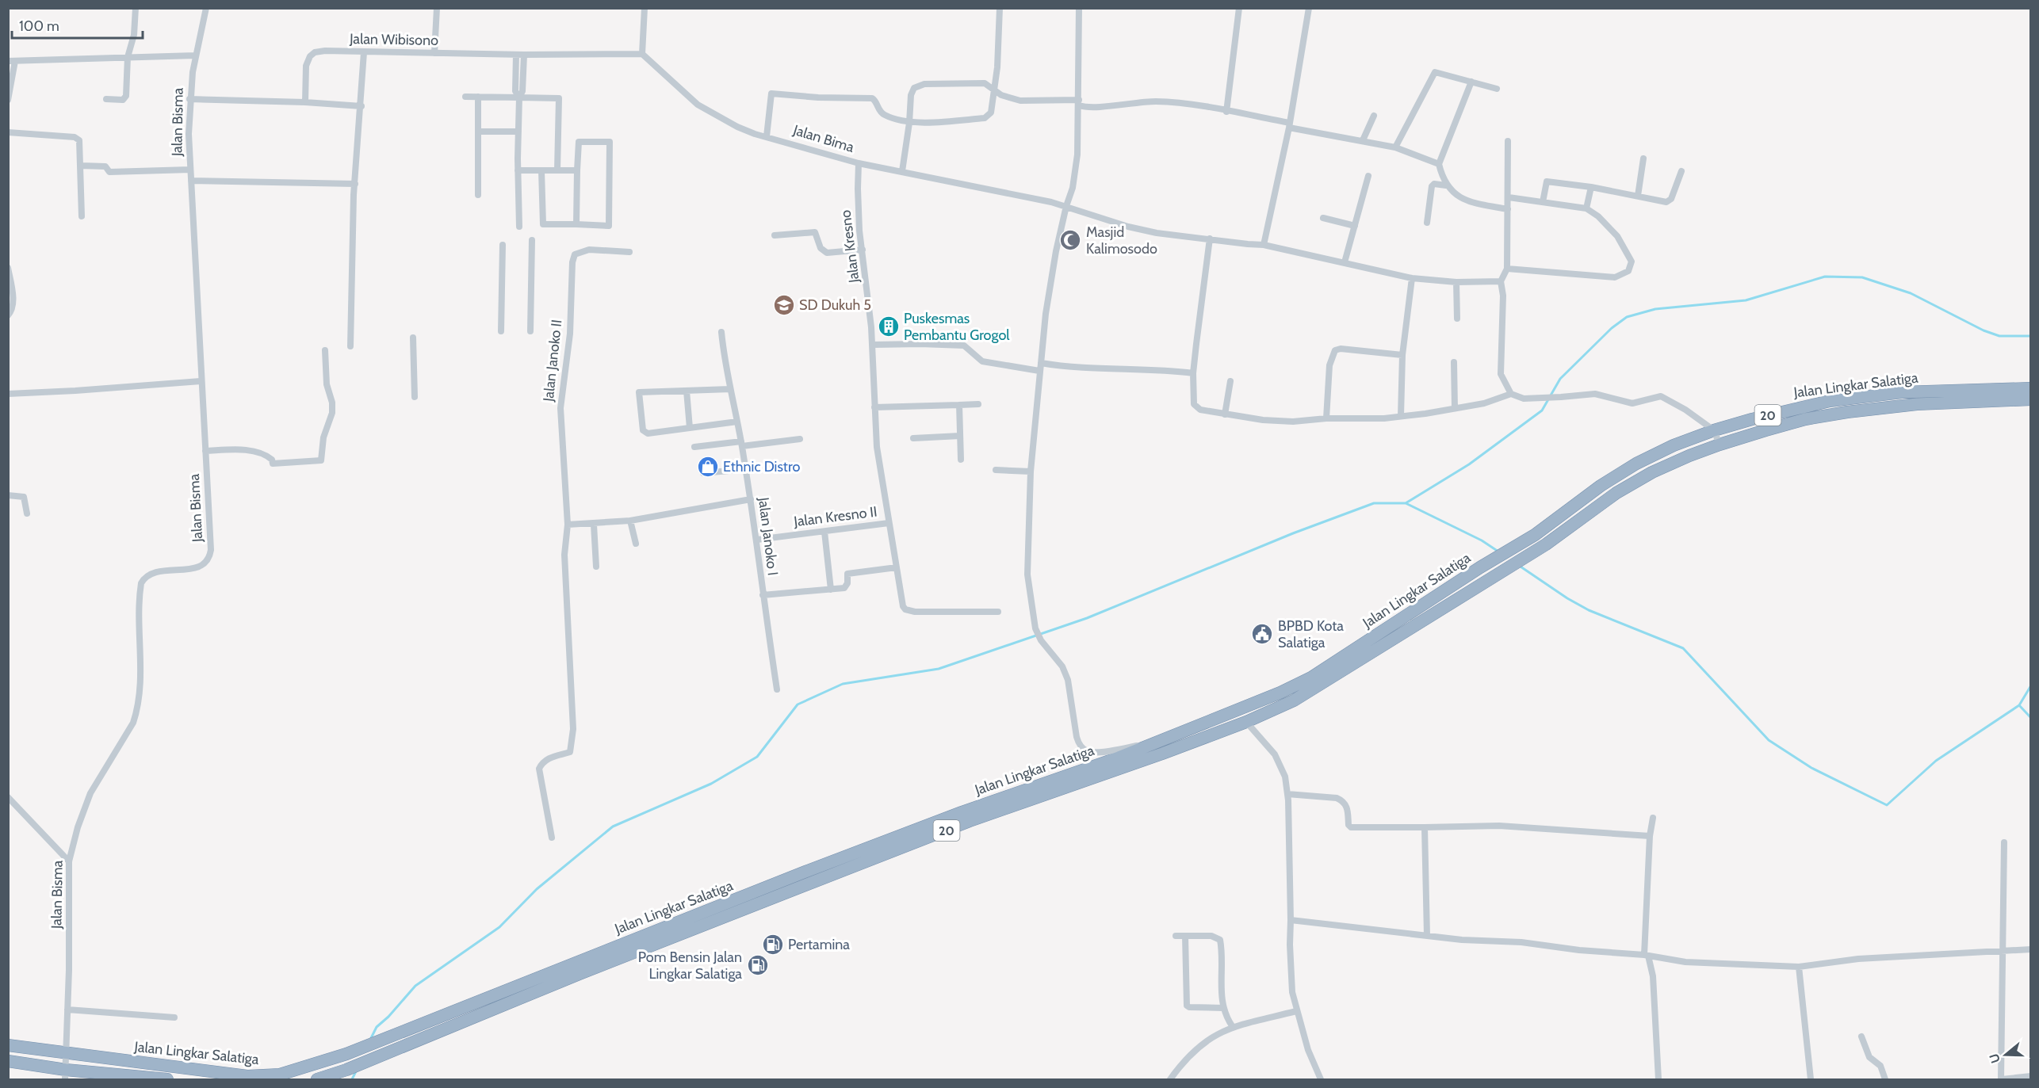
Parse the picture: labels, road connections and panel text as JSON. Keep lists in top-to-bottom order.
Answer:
{
  "streets": {
    "highway": ["Jalan Lingkar Salatiga", "20"],
    "street": [
      "Jalan Wibisono",
      "Jalan Bisma",
      "Jalan Bima",
      "Jalan Kresno",
      "Jalan Janoko II",
      "Jalan Kresno II",
      "Jalan Janoko I"
    ]
  },
  "crossings": [
    ["Jalan Wibisono", "Jalan Bima"],
    ["Jalan Bisma", "Jalan Lingkar Salatiga"],
    ["Jalan Bima", "Jalan Kresno"],
    ["Jalan Kresno", "Jalan Kresno II"],
    ["Jalan Kresno II", "Jalan Janoko I"]
  ],
  "places": {
    "mosque": ["Masjid Kalimosodo"],
    "school or university": ["SD Dukuh 5"],
    "building": ["Puskesmas Pembantu Grogol"],
    "shop": ["Ethnic Distro"],
    "public building": ["BPBD Kota Salatiga"],
    "fuel station": ["Pertamina", "Pom Bensin Jalan Lingkar Salatiga"]
  },
  "scale_bar": "100 m",
  "north": "left"
}
